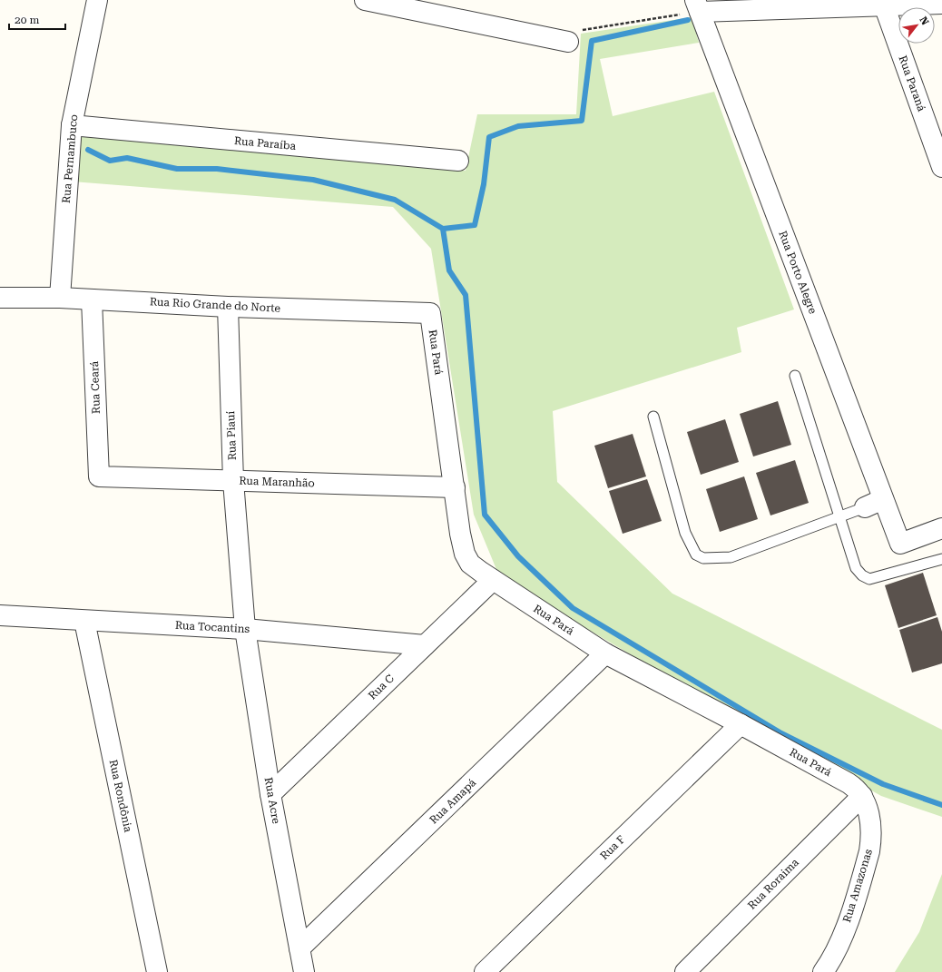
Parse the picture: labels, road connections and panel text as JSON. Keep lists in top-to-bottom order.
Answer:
{
  "streets": {
    "street": [
      "Rua Paraná",
      "Rua Paraíba",
      "Rua Pernambuco",
      "Rua Porto Alegre",
      "Rua Rio Grande do Norte",
      "Rua Pará",
      "Rua Ceará",
      "Rua Piauí",
      "Rua Maranhão",
      "Rua Tocantins",
      "Rua C",
      "Rua Rondônia",
      "Rua Acre",
      "Rua Amapá",
      "Rua F",
      "Rua Roraima",
      "Rua Amazonas"
    ]
  },
  "crossings": [
    ["Rua Paraíba", "Rua Pernambuco"],
    ["Rua Pernambuco", "Rua Rio Grande do Norte"],
    ["Rua Rio Grande do Norte", "Rua Pará"],
    ["Rua Rio Grande do Norte", "Rua Ceará"],
    ["Rua Rio Grande do Norte", "Rua Piauí"],
    ["Rua Pará", "Rua Maranhão"],
    ["Rua Pará", "Rua C"],
    ["Rua Pará", "Rua Amapá"],
    ["Rua Pará", "Rua F"],
    ["Rua Pará", "Rua Roraima"],
    ["Rua Pará", "Rua Amazonas"],
    ["Rua Ceará", "Rua Maranhão"],
    ["Rua Piauí", "Rua Maranhão"],
    ["Rua Piauí", "Rua Tocantins"],
    ["Rua Piauí", "Rua Acre"],
    ["Rua Tocantins", "Rua C"],
    ["Rua Tocantins", "Rua Rondônia"],
    ["Rua Tocantins", "Rua Acre"],
    ["Rua C", "Rua Acre"],
    ["Rua Acre", "Rua Amapá"],
    ["Rua Roraima", "Rua Amazonas"]
  ],
  "scale_bar": "20 m",
  "north": "top right"
}
